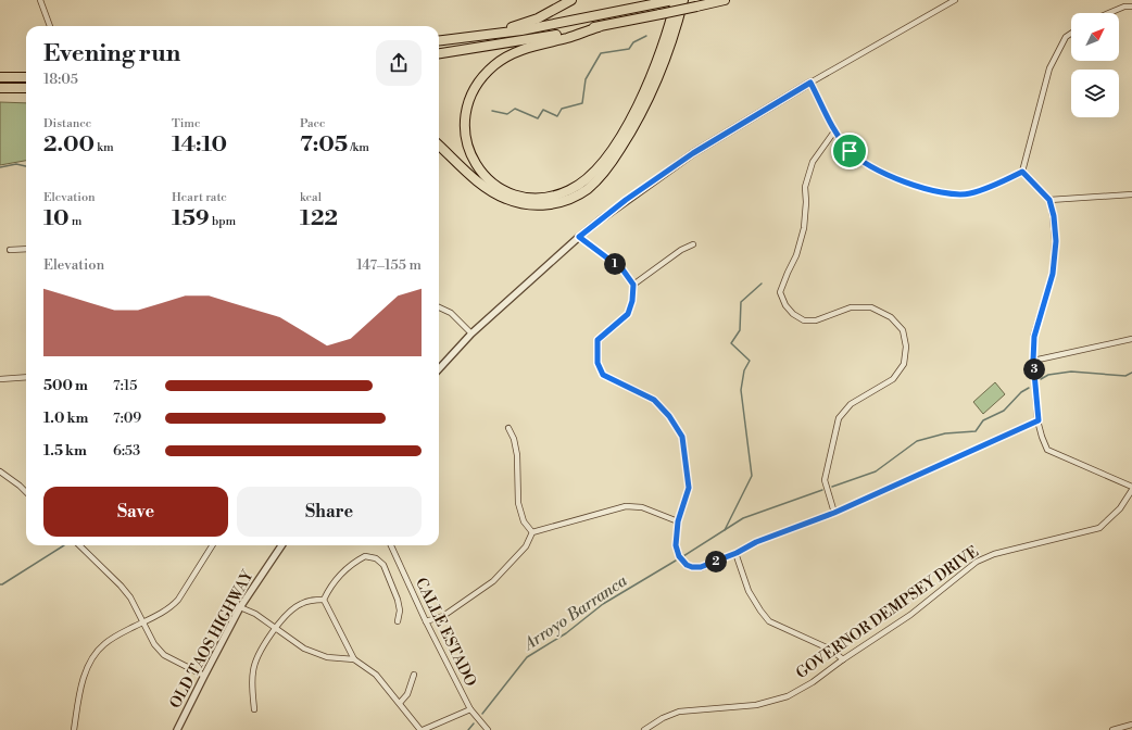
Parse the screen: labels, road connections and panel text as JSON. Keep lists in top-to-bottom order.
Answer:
{
  "streets": {
    "street": ["GOVERNOR DEMPSEY DRIVE", "CALLE ESTADO", "OLD TAOS HIGHWAY"]
  },
  "water": ["Arroyo Barranca"],
  "north": "top right",
  "page": {
    "heading": ["Evening run", "18:05"],
    "stats": [
      ["Distance", "2.00 km"],
      ["Time", "14:10"],
      ["Pace", "7:05 /km"],
      ["Elevation", "10 m"],
      ["Heart rate", "159 bpm"],
      ["kcal", "122"]
    ],
    "chart": ["Elevation", "147–155 m"],
    "pins": ["1", "3", "2"],
    "list": [
      {
        "name": "500 m",
        "note": "7:15"
      },
      {
        "name": "1.0 km",
        "note": "7:09"
      },
      {
        "name": "1.5 km",
        "note": "6:53"
      }
    ],
    "buttons": ["Save", "Share"]
  }
}
